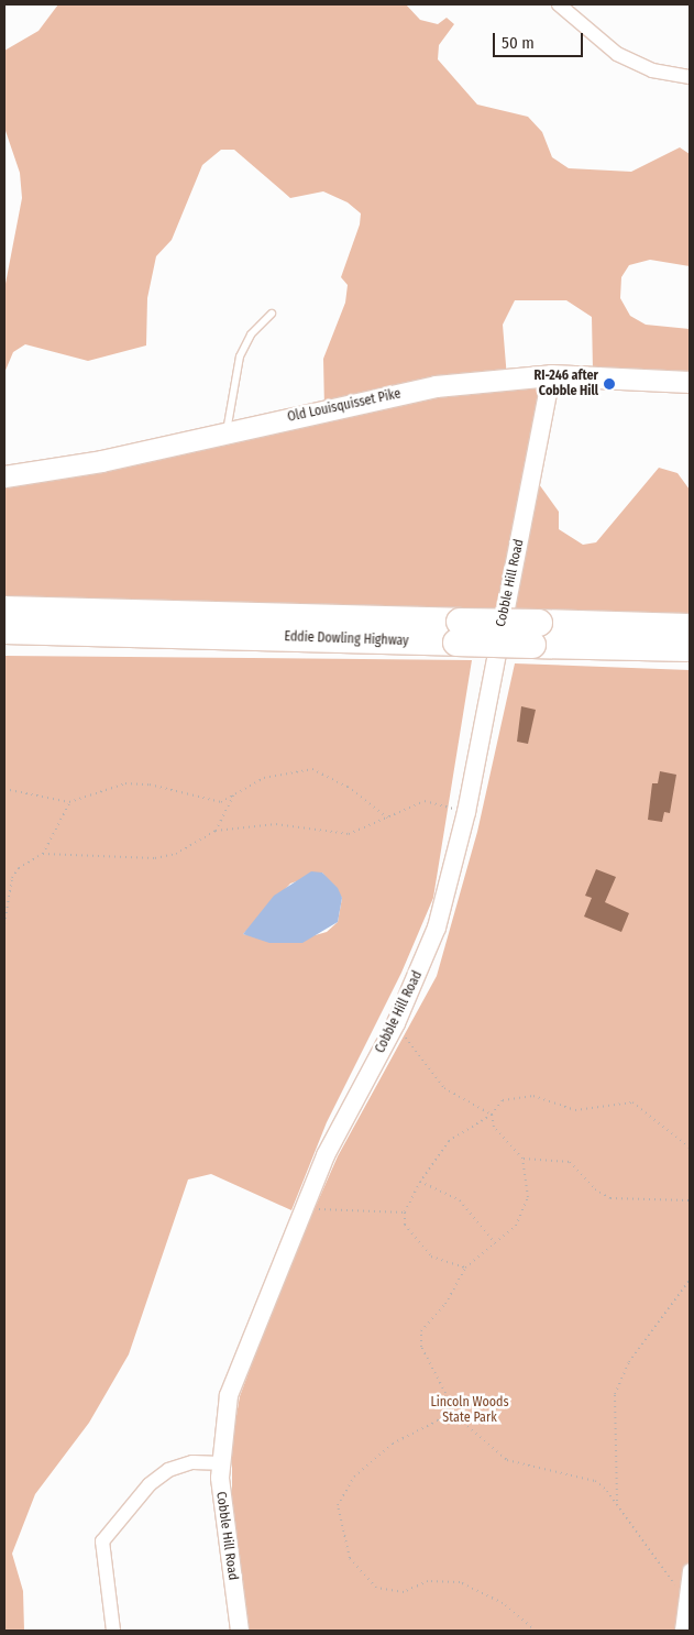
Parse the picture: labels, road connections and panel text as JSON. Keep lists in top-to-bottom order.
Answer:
{
  "streets": {
    "highway": ["Eddie Dowling Highway"],
    "main road": ["Old Louisquisset Pike"],
    "street": ["Cobble Hill Road"]
  },
  "crossings": [
    ["Old Louisquisset Pike", "Cobble Hill Road"]
  ],
  "parks": ["Lincoln Woods State Park"],
  "places": ["RI-246 after Cobble Hill"],
  "scale_bar": "50 m"
}
